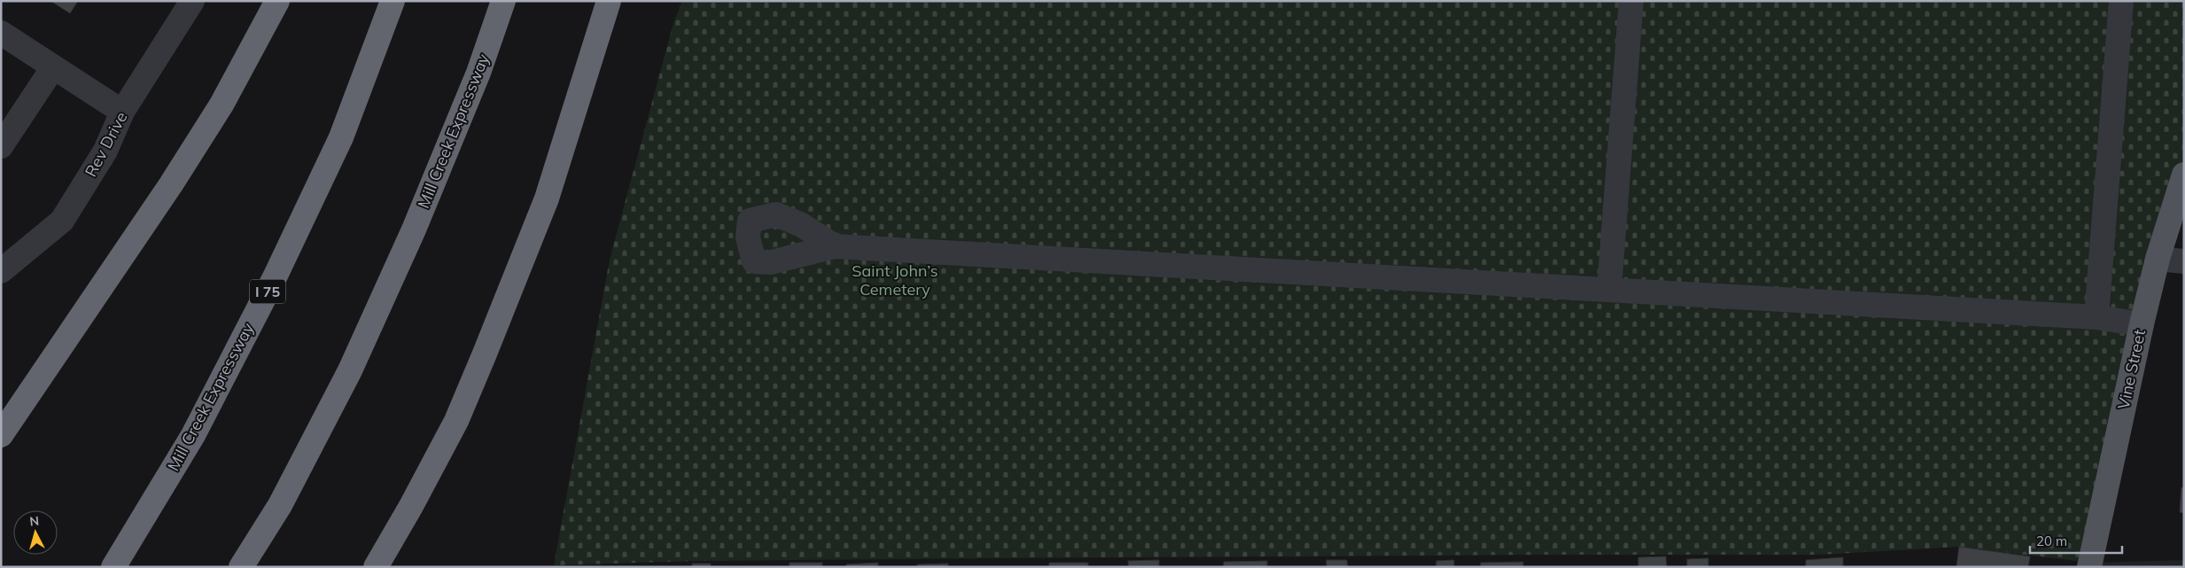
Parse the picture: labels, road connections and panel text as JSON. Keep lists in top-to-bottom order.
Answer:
{
  "streets": {
    "highway": ["Mill Creek Expressway", "I 75"],
    "main road": ["Vine Street"],
    "street": ["Rev Drive"]
  },
  "parks": ["Saint John’s Cemetery"],
  "scale_bar": "20 m",
  "north": "top"
}
